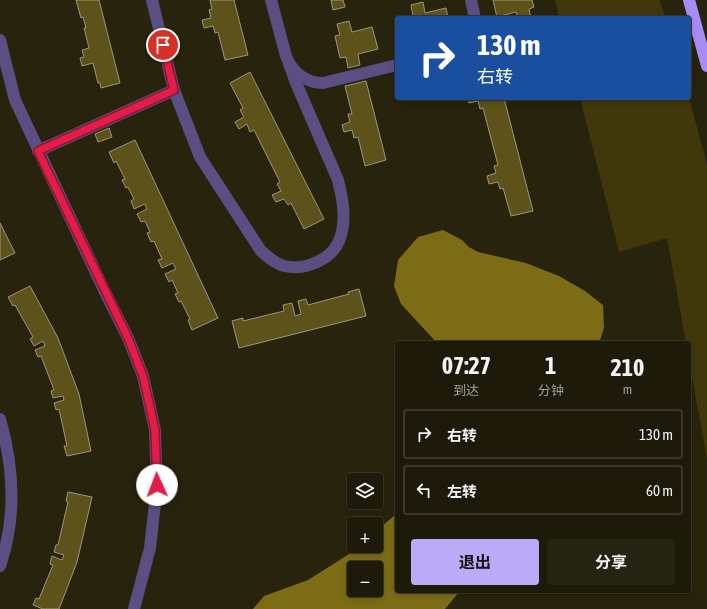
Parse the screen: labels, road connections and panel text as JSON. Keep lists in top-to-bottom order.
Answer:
{
  "page": {
    "turn": ["130 m", "右转"],
    "eta": [
      "07:27",
      "到达",
      "1",
      "分钟",
      "210",
      "m"
    ],
    "list": [
      {
        "name": "右转",
        "value": "130 m"
      },
      {
        "name": "左转",
        "value": "60 m"
      }
    ],
    "map_buttons": ["+", "−"],
    "buttons": ["退出", "分享"]
  }
}
